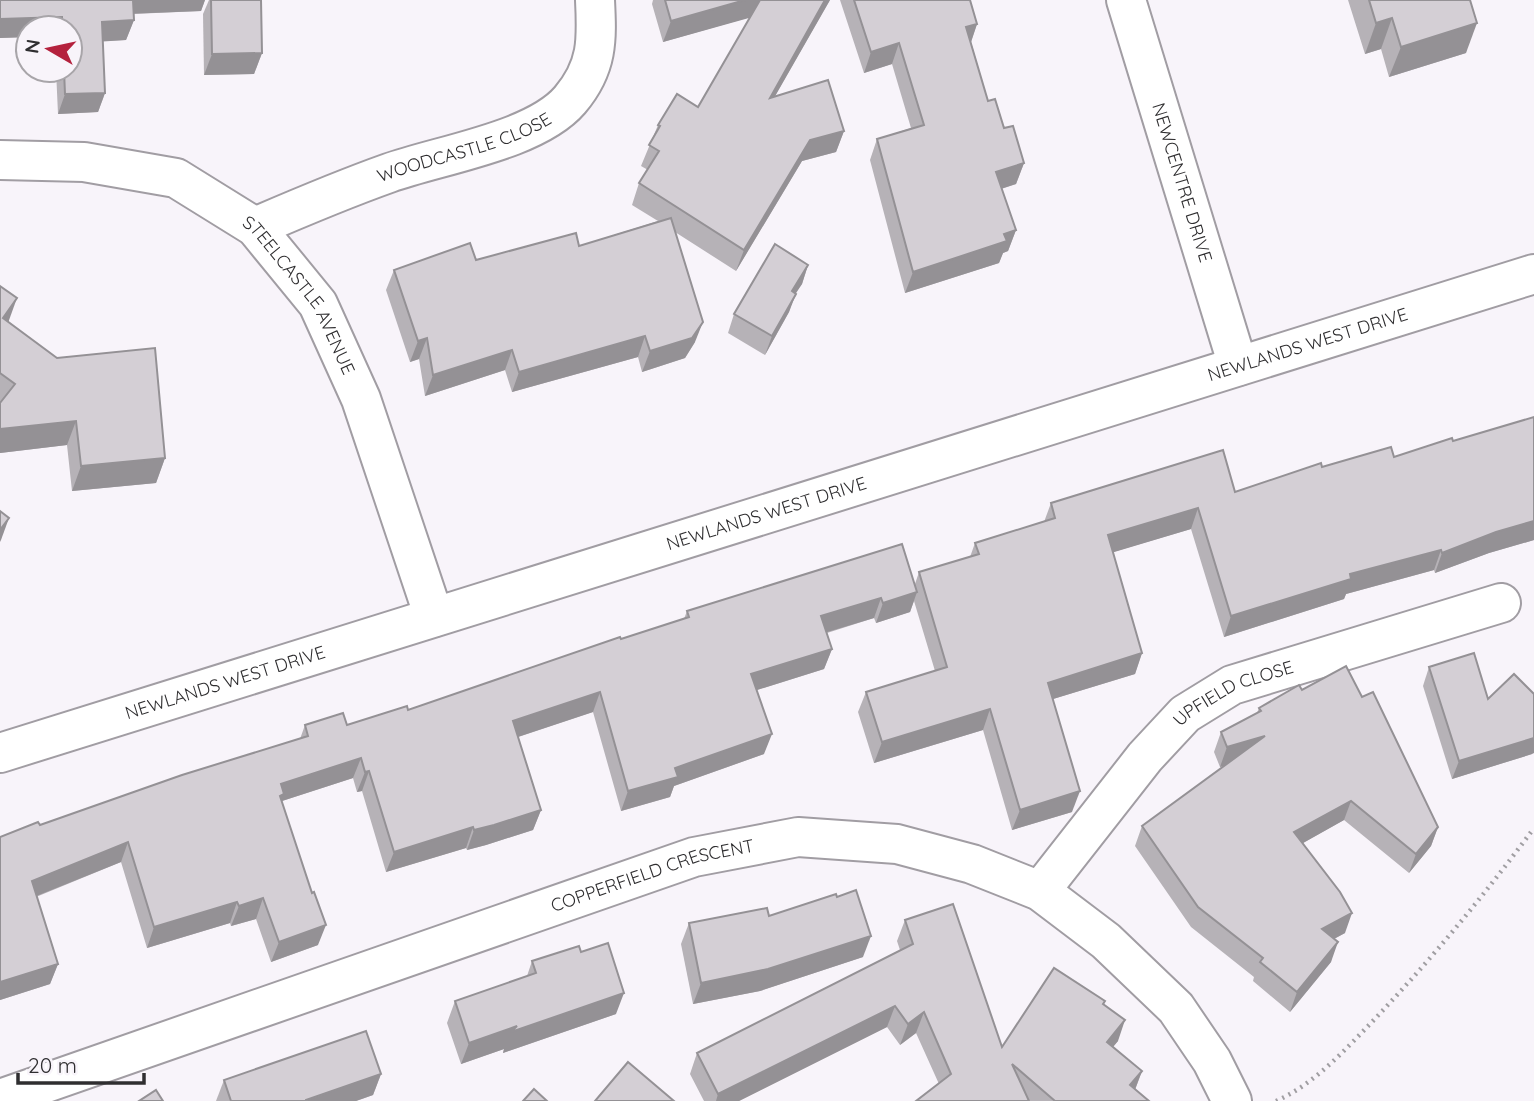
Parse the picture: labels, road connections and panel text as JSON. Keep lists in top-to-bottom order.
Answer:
{
  "streets": {
    "street": [
      "WOODCASTLE CLOSE",
      "NEWCENTRE DRIVE",
      "STEELCASTLE AVENUE",
      "NEWLANDS WEST DRIVE",
      "UPFIELD CLOSE",
      "COPPERFIELD CRESCENT"
    ]
  },
  "crossings": [
    ["WOODCASTLE CLOSE", "STEELCASTLE AVENUE"],
    ["NEWCENTRE DRIVE", "NEWLANDS WEST DRIVE"],
    ["STEELCASTLE AVENUE", "NEWLANDS WEST DRIVE"],
    ["UPFIELD CLOSE", "COPPERFIELD CRESCENT"]
  ],
  "scale_bar": "20 m",
  "north": "left"
}
